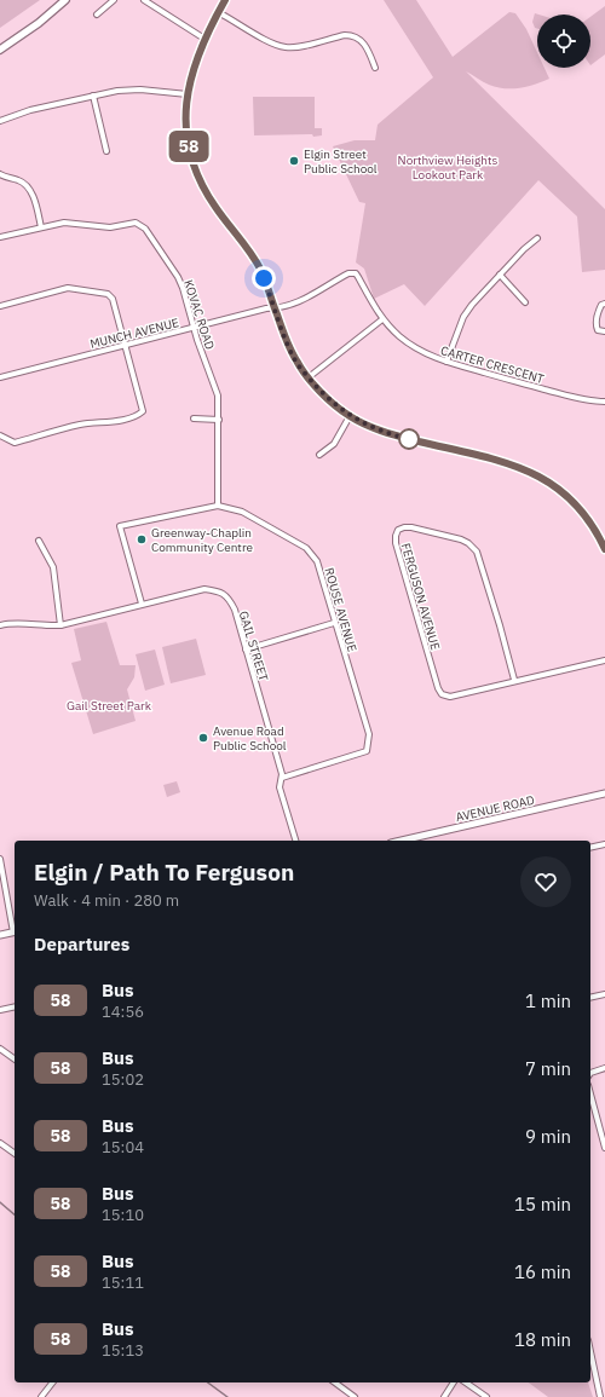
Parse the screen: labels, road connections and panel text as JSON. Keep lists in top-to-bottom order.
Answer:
{
  "streets": {
    "street": [
      "KOVAC ROAD",
      "MUNCH AVENUE",
      "CARTER CRESCENT",
      "FERGUSON AVENUE",
      "ROUSE AVENUE",
      "GAIL STREET",
      "AVENUE ROAD"
    ]
  },
  "crossings": [
    ["KOVAC ROAD", "MUNCH AVENUE"],
    ["KOVAC ROAD", "ROUSE AVENUE"],
    ["MUNCH AVENUE", "CARTER CRESCENT"],
    ["ROUSE AVENUE", "GAIL STREET"]
  ],
  "parks": ["Northview Heights Lookout Park", "Gail Street Park"],
  "places": ["Elgin Street Public School", "Greenway-Chaplin Community Centre", "Avenue Road Public School"],
  "lines": ["bus line 58"],
  "page": {
    "on_map": "58",
    "heading": [
      ["Elgin / Path To Ferguson", "Walk · 4 min · 280 m"],
      "Departures"
    ],
    "list": [
      {
        "mark": "58",
        "name": "Bus",
        "note": "14:56",
        "value": "1 min"
      },
      {
        "mark": "58",
        "name": "Bus",
        "note": "15:02",
        "value": "7 min"
      },
      {
        "mark": "58",
        "name": "Bus",
        "note": "15:04",
        "value": "9 min"
      },
      {
        "mark": "58",
        "name": "Bus",
        "note": "15:10",
        "value": "15 min"
      },
      {
        "mark": "58",
        "name": "Bus",
        "note": "15:11",
        "value": "16 min"
      },
      {
        "mark": "58",
        "name": "Bus",
        "note": "15:13",
        "value": "18 min"
      }
    ]
  }
}
